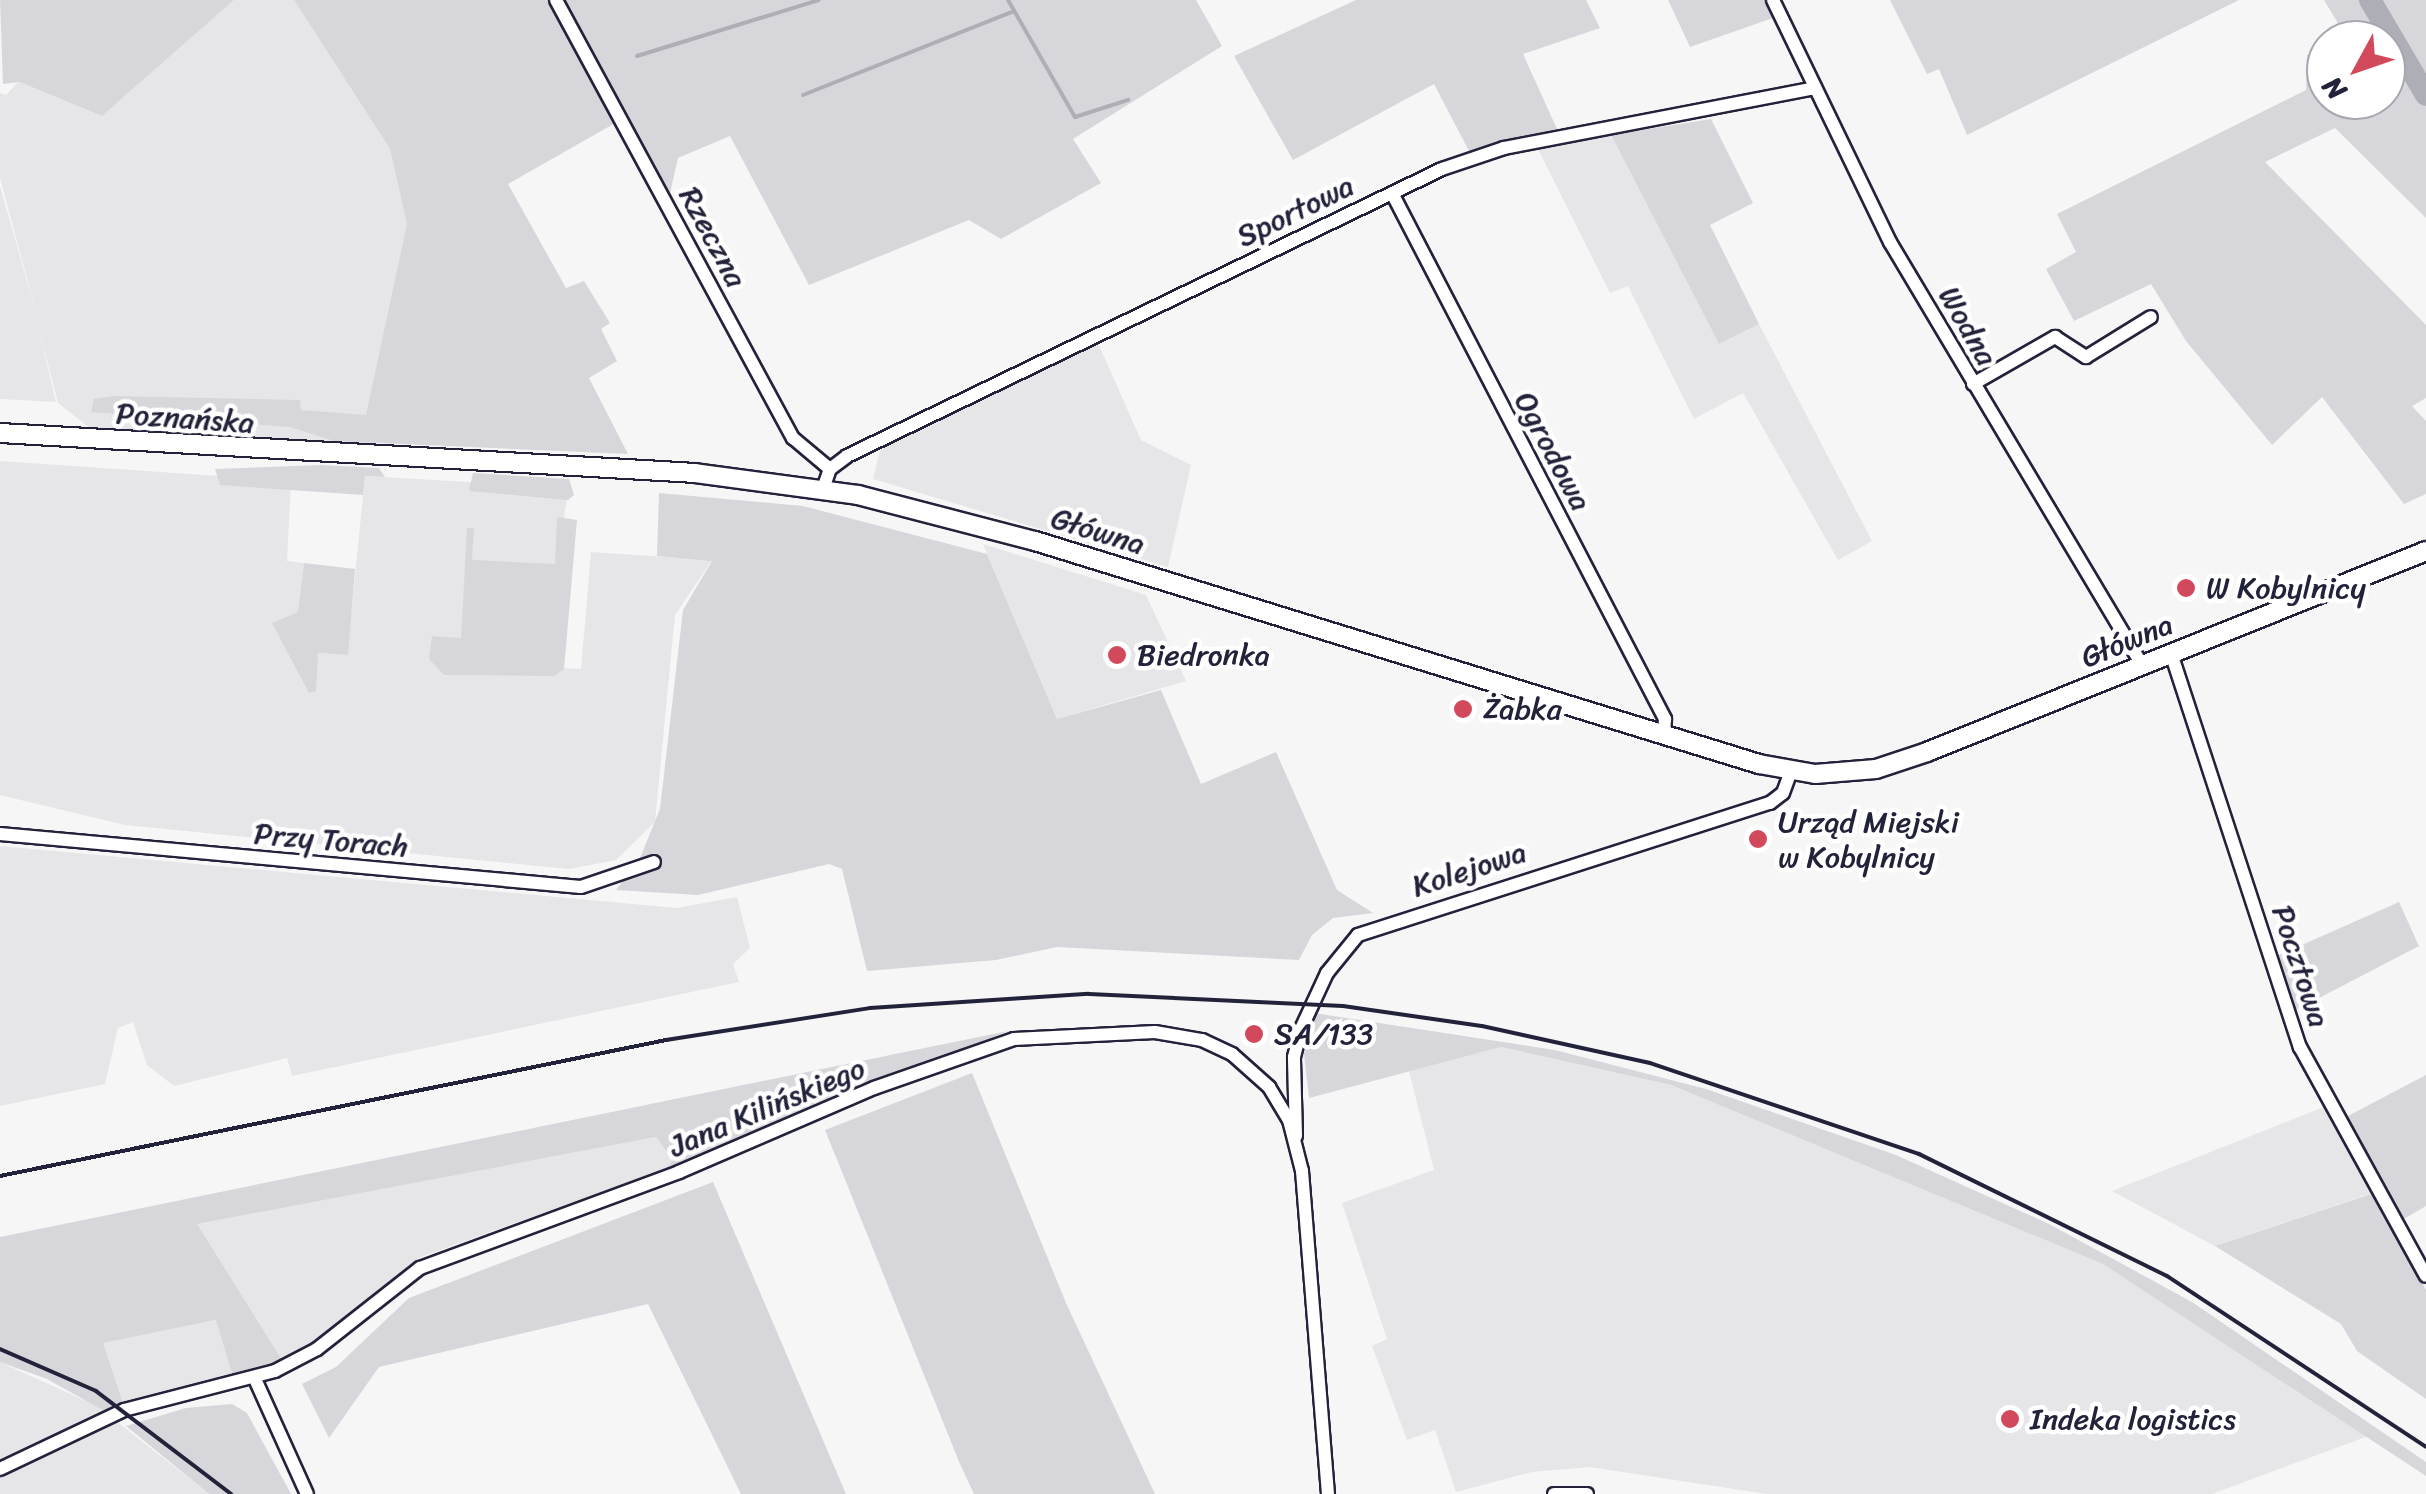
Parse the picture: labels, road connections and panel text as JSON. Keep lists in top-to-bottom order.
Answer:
{
  "streets": {
    "main road": ["Poznańska", "Główna"],
    "street": [
      "Sportowa",
      "Rzeczna",
      "Wodna",
      "Ogrodowa",
      "Przy Torach",
      "Kolejowa",
      "Pocztowa",
      "Jana Kilińskiego"
    ]
  },
  "crossings": [
    ["Sportowa", "Rzeczna"],
    ["Sportowa", "Wodna"],
    ["Sportowa", "Ogrodowa"],
    ["Wodna", "Główna"],
    ["Poznańska", "Główna"],
    ["Ogrodowa", "Główna"],
    ["Główna", "Kolejowa"],
    ["Główna", "Pocztowa"],
    ["Kolejowa", "Jana Kilińskiego"]
  ],
  "places": [
    "W Kobylnicy",
    "Biedronka",
    "Żabka",
    "Urząd Miejski w Kobylnicy",
    "SA/133",
    "Indeka logistics"
  ],
  "north": "bottom left"
}
